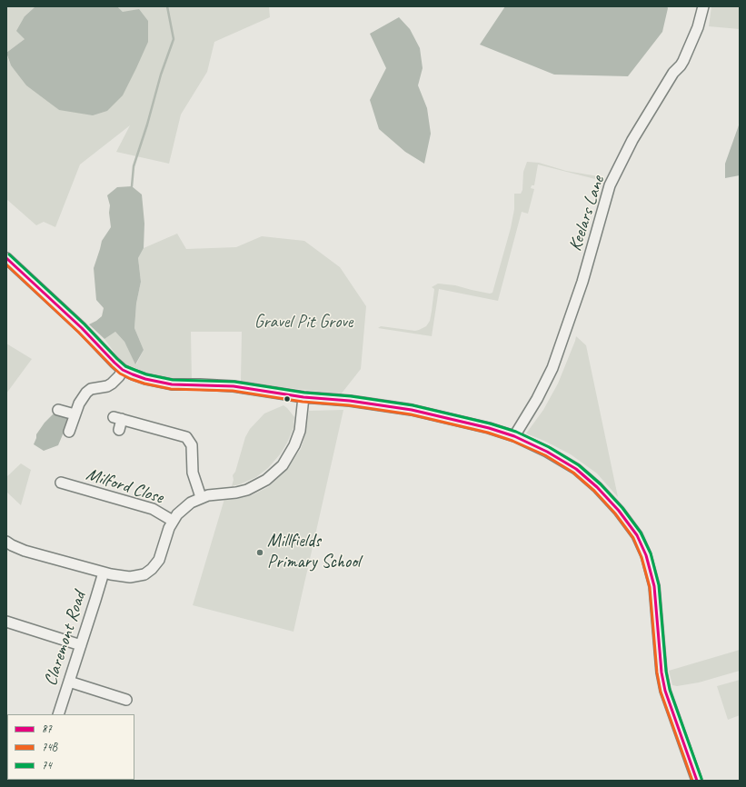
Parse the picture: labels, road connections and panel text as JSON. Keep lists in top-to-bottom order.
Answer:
{
  "streets": {
    "street": ["Keelars Lane", "Milford Close", "Claremont Road"]
  },
  "parks": ["Gravel Pit Grove"],
  "places": ["Millfields Primary School"],
  "lines": ["transit line 74", "transit line 87", "transit line 74B"],
  "legend": ["87", "74B", "74"]
}
